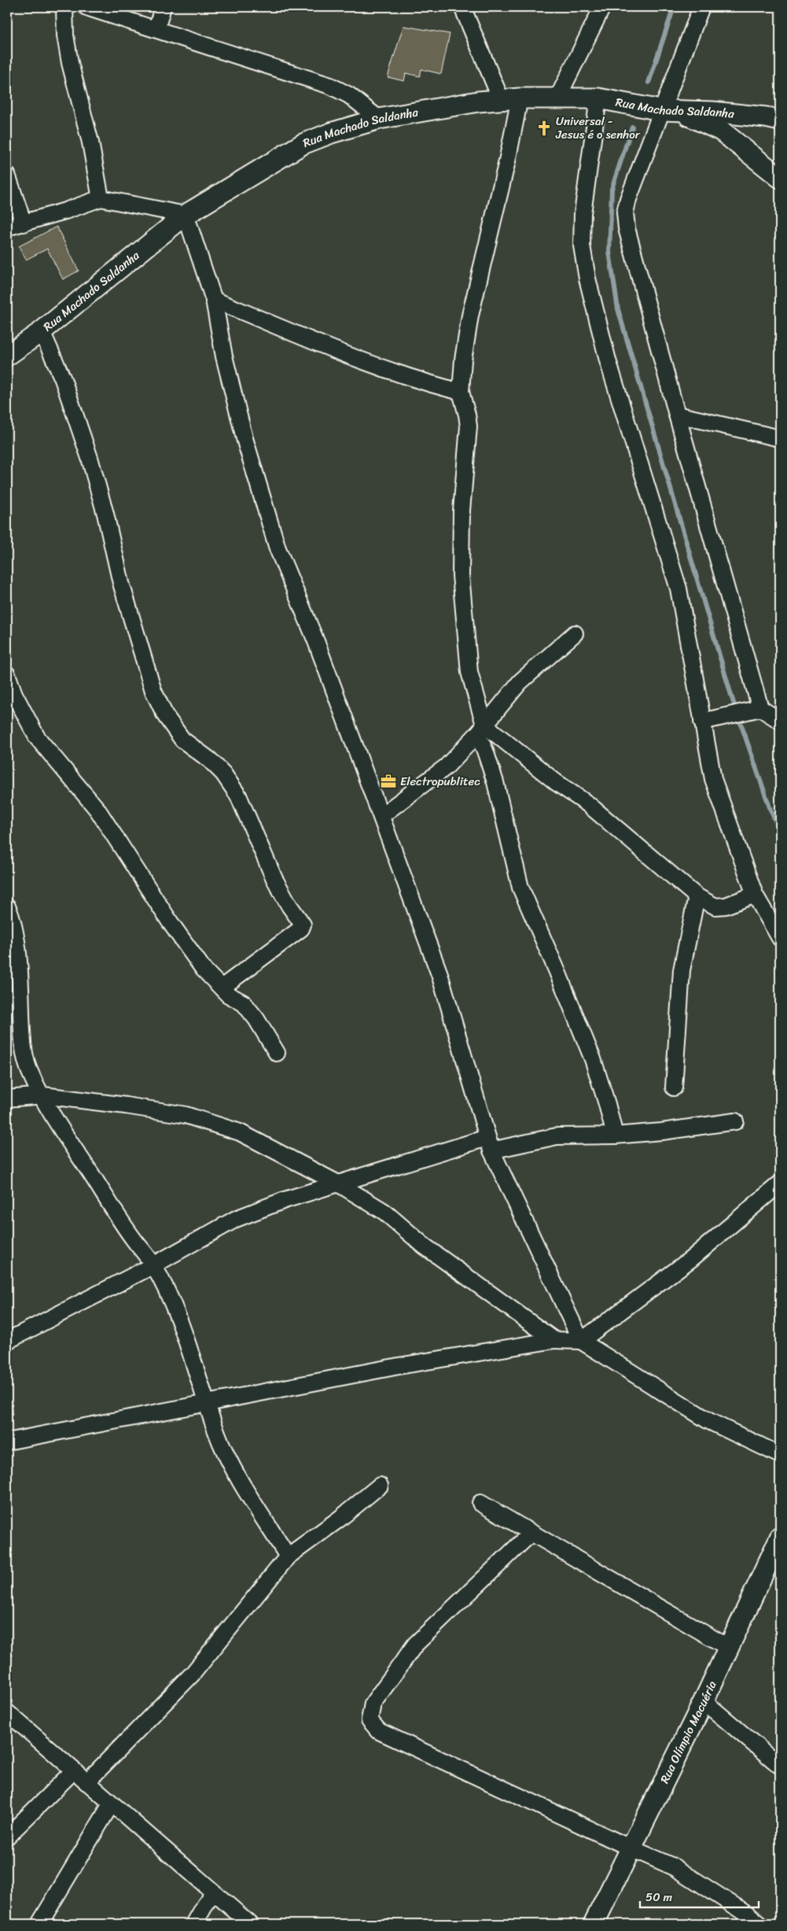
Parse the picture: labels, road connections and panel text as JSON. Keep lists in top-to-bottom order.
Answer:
{
  "streets": {
    "street": ["Rua Machado Saldanha", "Rua Olímpio Macuéria"]
  },
  "places": {
    "church": ["Universal - Jesus é o senhor"],
    "office": ["Electropublitec"]
  },
  "scale_bar": "50 m"
}
